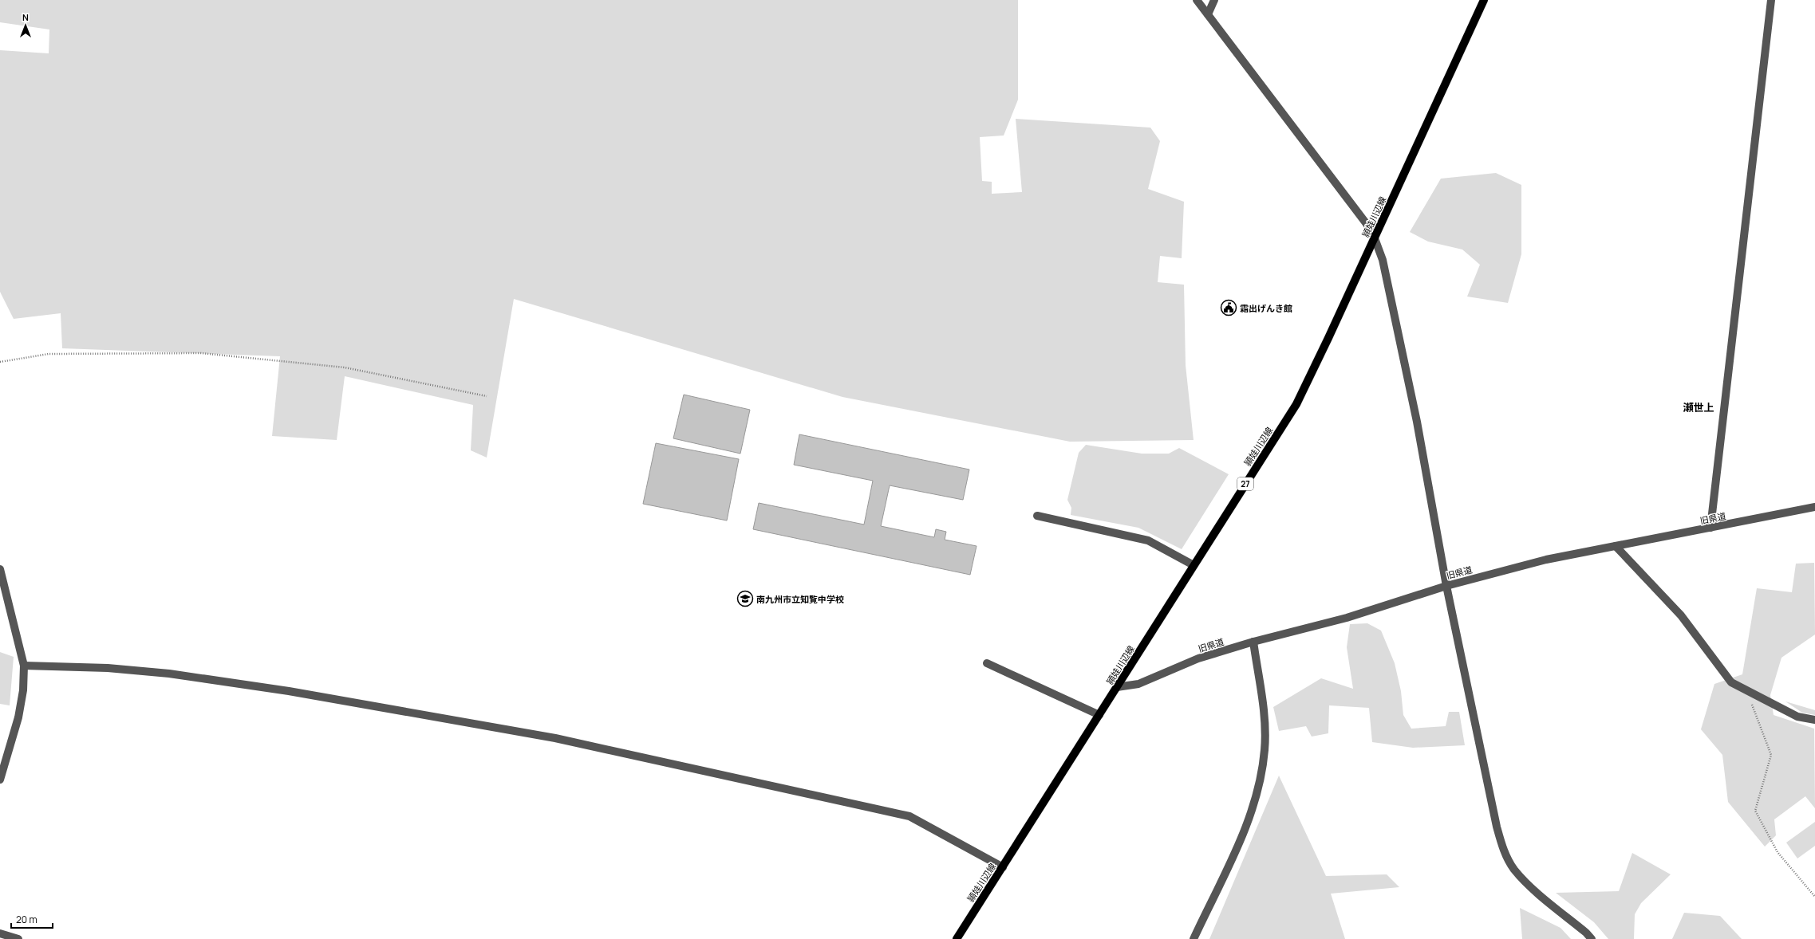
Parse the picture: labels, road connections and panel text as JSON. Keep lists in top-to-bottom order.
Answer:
{
  "streets": {
    "main road": ["頴娃川辺線", "27"],
    "street": ["旧県道"]
  },
  "crossings": [
    ["頴娃川辺線", "旧県道"]
  ],
  "districts": ["瀬世上"],
  "places": {
    "public building": ["霜出げんき館"],
    "school or university": ["南九州市立知覧中学校"]
  },
  "scale_bar": "20 m",
  "north": "top"
}
